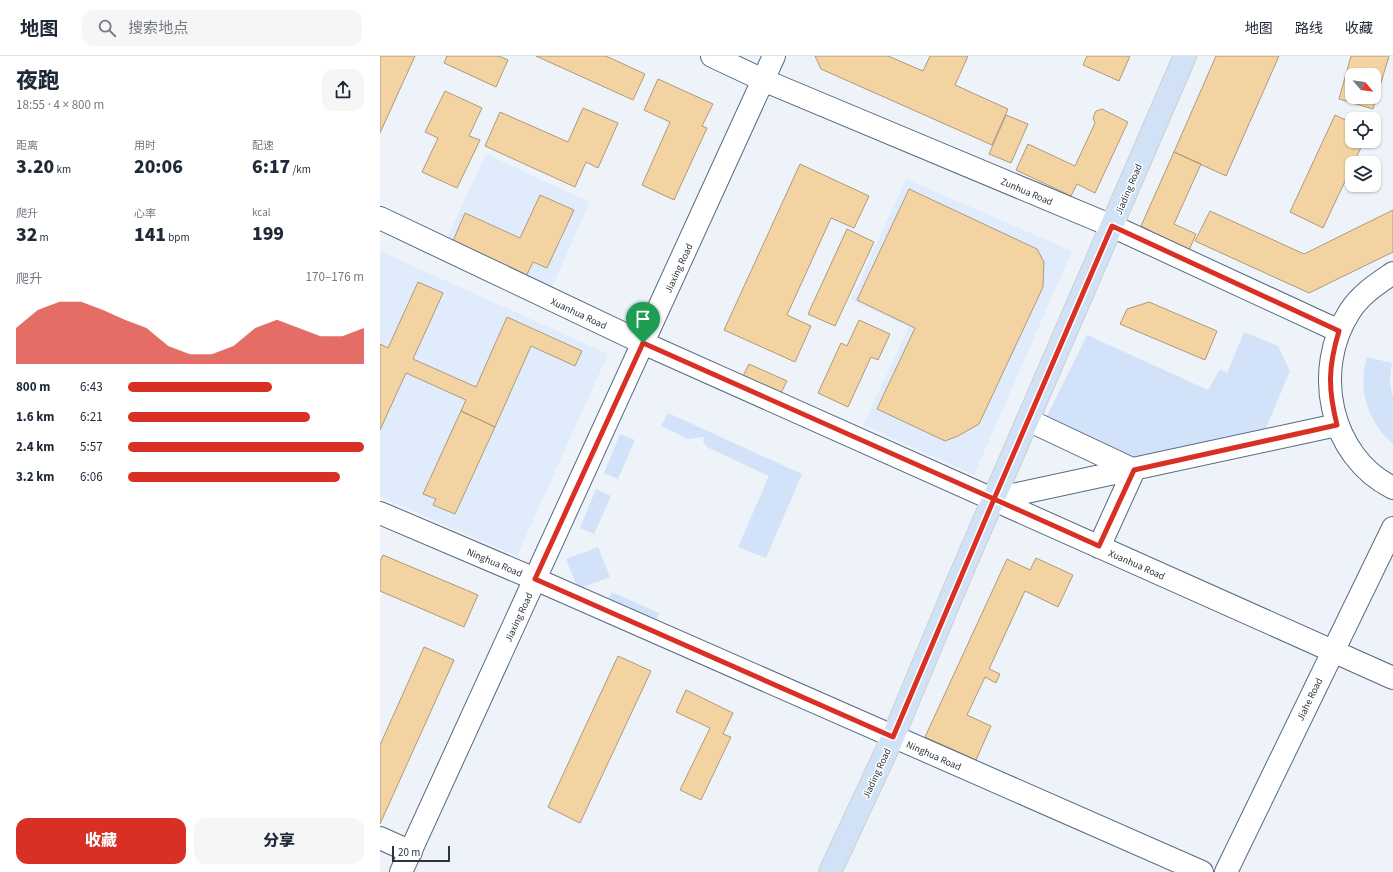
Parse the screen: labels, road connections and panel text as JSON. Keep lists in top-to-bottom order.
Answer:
{
  "streets": {
    "main road": ["Jiading Road"],
    "street": [
      "Zunhua Road",
      "Jiaxing Road",
      "Xuanhua Road",
      "Ninghua Road",
      "Jiahe Road"
    ]
  },
  "crossings": [
    ["Jiading Road", "Zunhua Road"],
    ["Jiading Road", "Xuanhua Road"],
    ["Jiading Road", "Ninghua Road"],
    ["Zunhua Road", "Jiaxing Road"],
    ["Jiaxing Road", "Xuanhua Road"],
    ["Jiaxing Road", "Ninghua Road"],
    ["Xuanhua Road", "Jiahe Road"]
  ],
  "scale_bar": "20 m",
  "north": "bottom right",
  "page": {
    "header": "地图",
    "search": "搜索地点",
    "nav": ["地图", "路线", "收藏"],
    "heading": ["夜跑", "18:55 · 4 × 800 m"],
    "stats": [
      ["距离", "3.20 km"],
      ["用时", "20:06"],
      ["配速", "6:17 /km"],
      ["爬升", "32 m"],
      ["心率", "141 bpm"],
      ["kcal", "199"]
    ],
    "chart": ["爬升", "170–176 m"],
    "list": [
      {
        "name": "800 m",
        "note": "6:43"
      },
      {
        "name": "1.6 km",
        "note": "6:21"
      },
      {
        "name": "2.4 km",
        "note": "5:57"
      },
      {
        "name": "3.2 km",
        "note": "6:06"
      }
    ],
    "buttons": ["收藏", "分享"],
    "scale": "20 m"
  }
}
